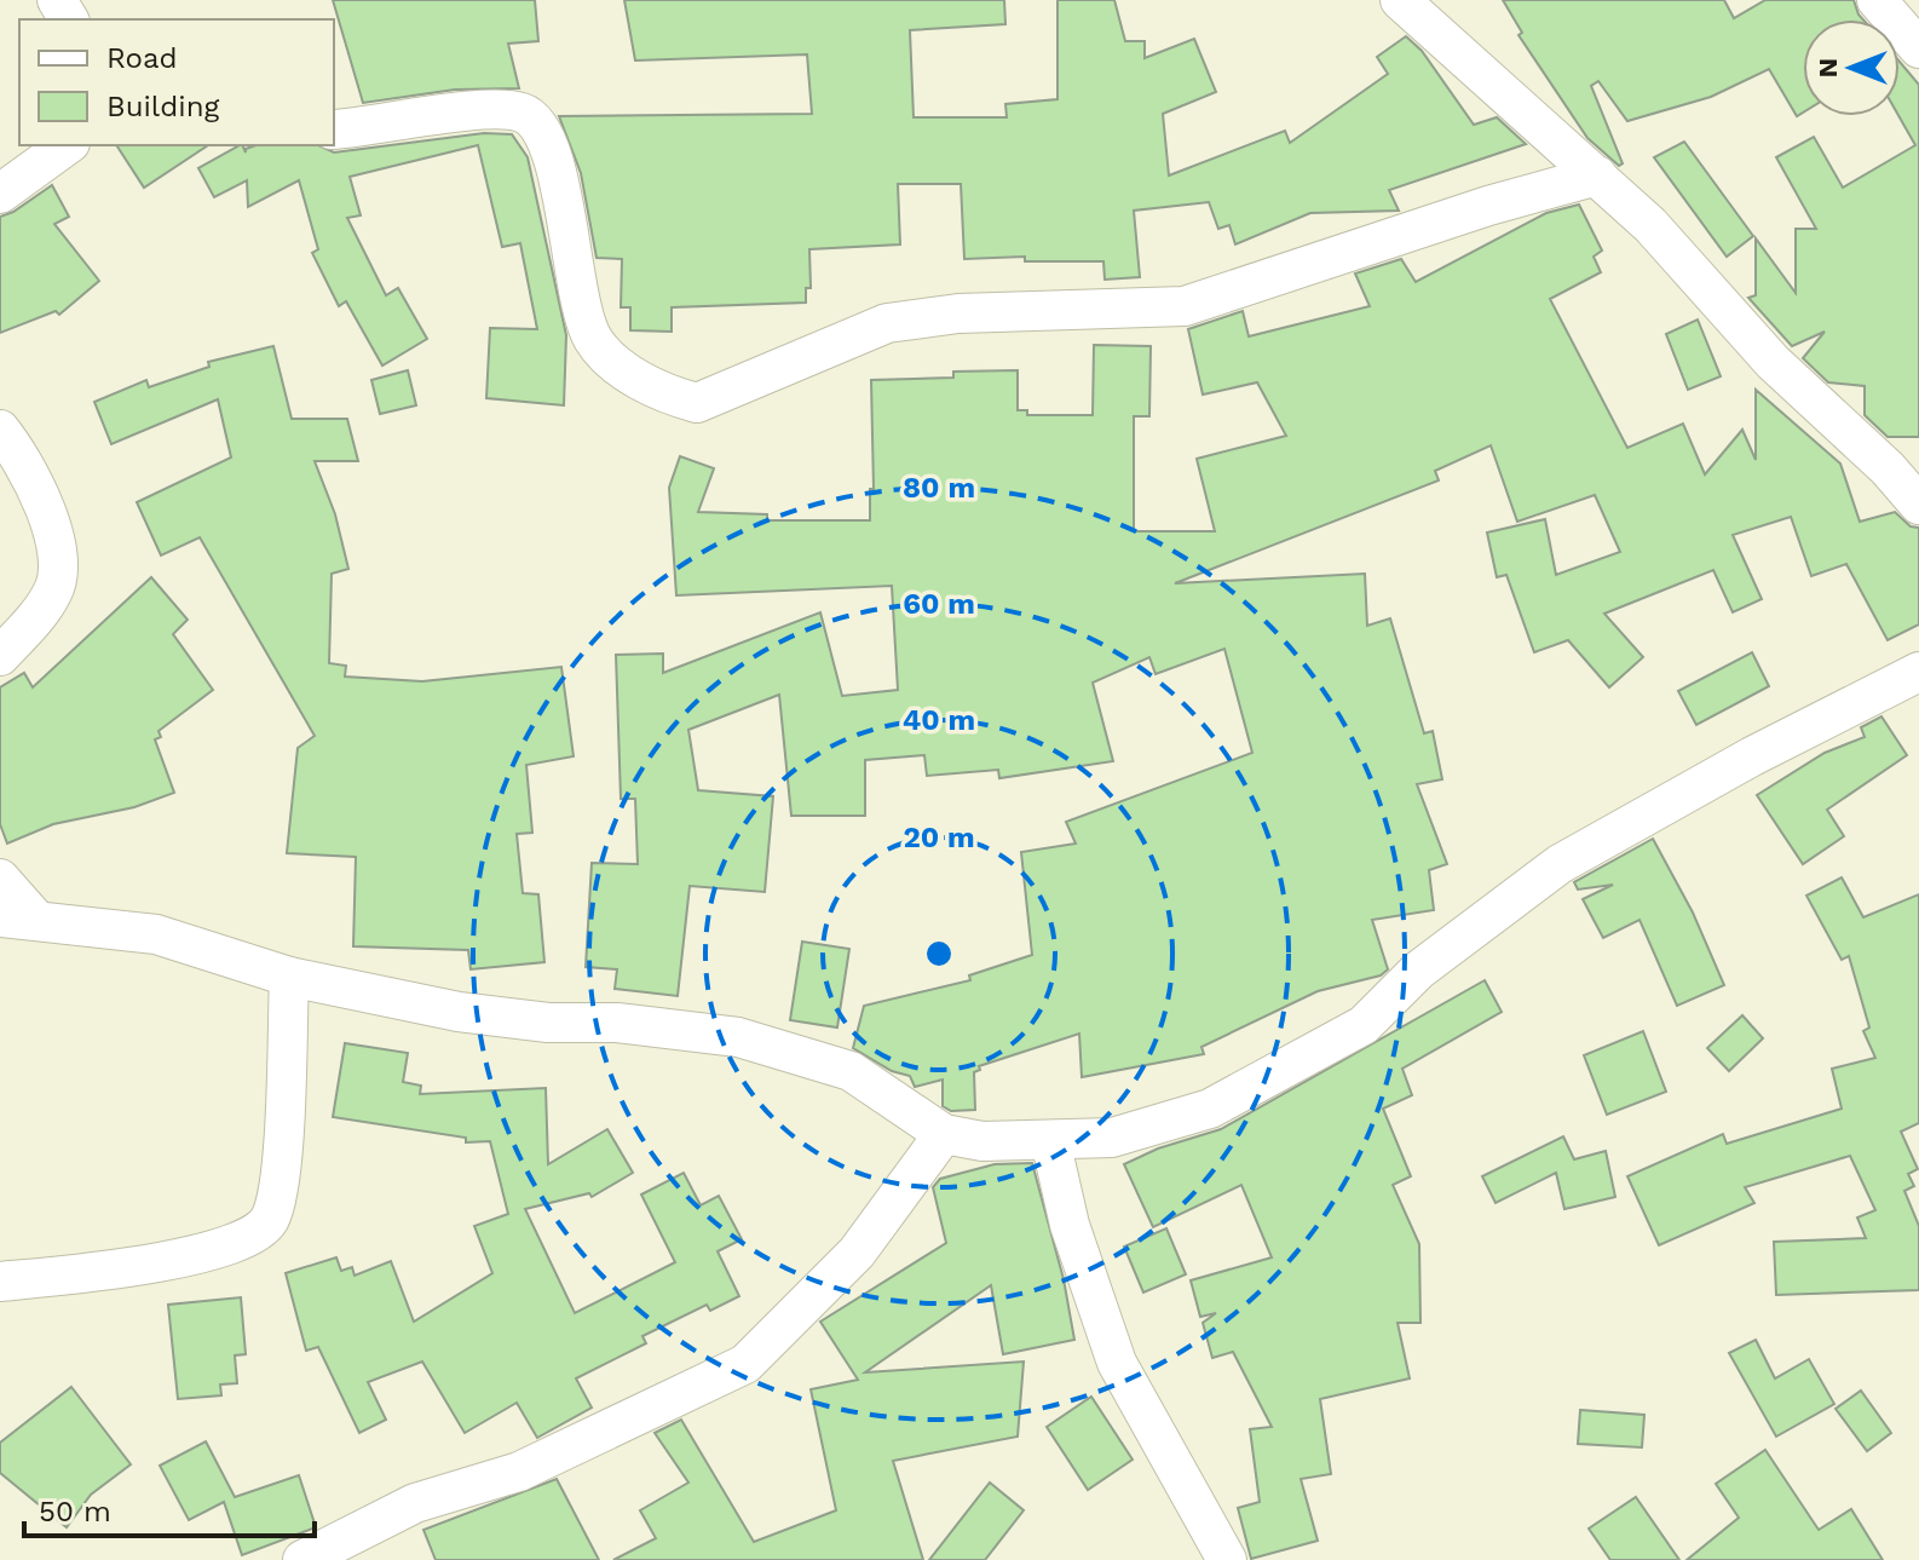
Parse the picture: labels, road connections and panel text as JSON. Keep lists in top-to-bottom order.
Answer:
{
  "legend": ["Road", "Building"],
  "scale_bar": "50 m",
  "north": "left",
  "rings": [
    "80 m",
    "60 m",
    "40 m",
    "20 m"
  ]
}
